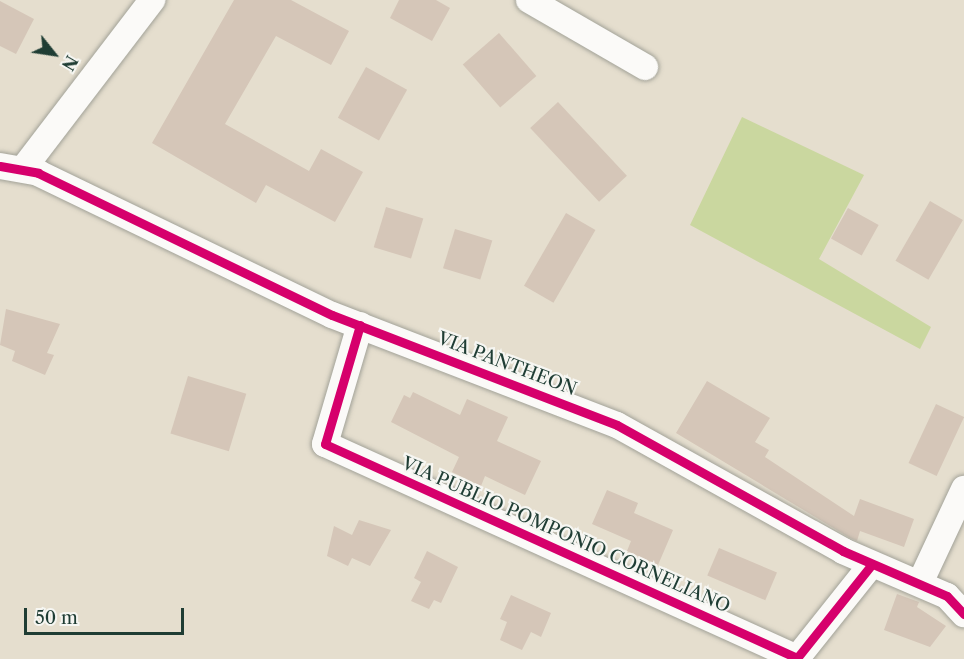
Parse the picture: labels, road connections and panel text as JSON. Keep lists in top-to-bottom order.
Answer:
{
  "streets": {
    "street": ["VIA PANTHEON", "VIA PUBLIO POMPONIO CORNELIANO"]
  },
  "crossings": [
    ["VIA PANTHEON", "VIA PUBLIO POMPONIO CORNELIANO"]
  ],
  "scale_bar": "50 m",
  "north": "bottom right"
}
